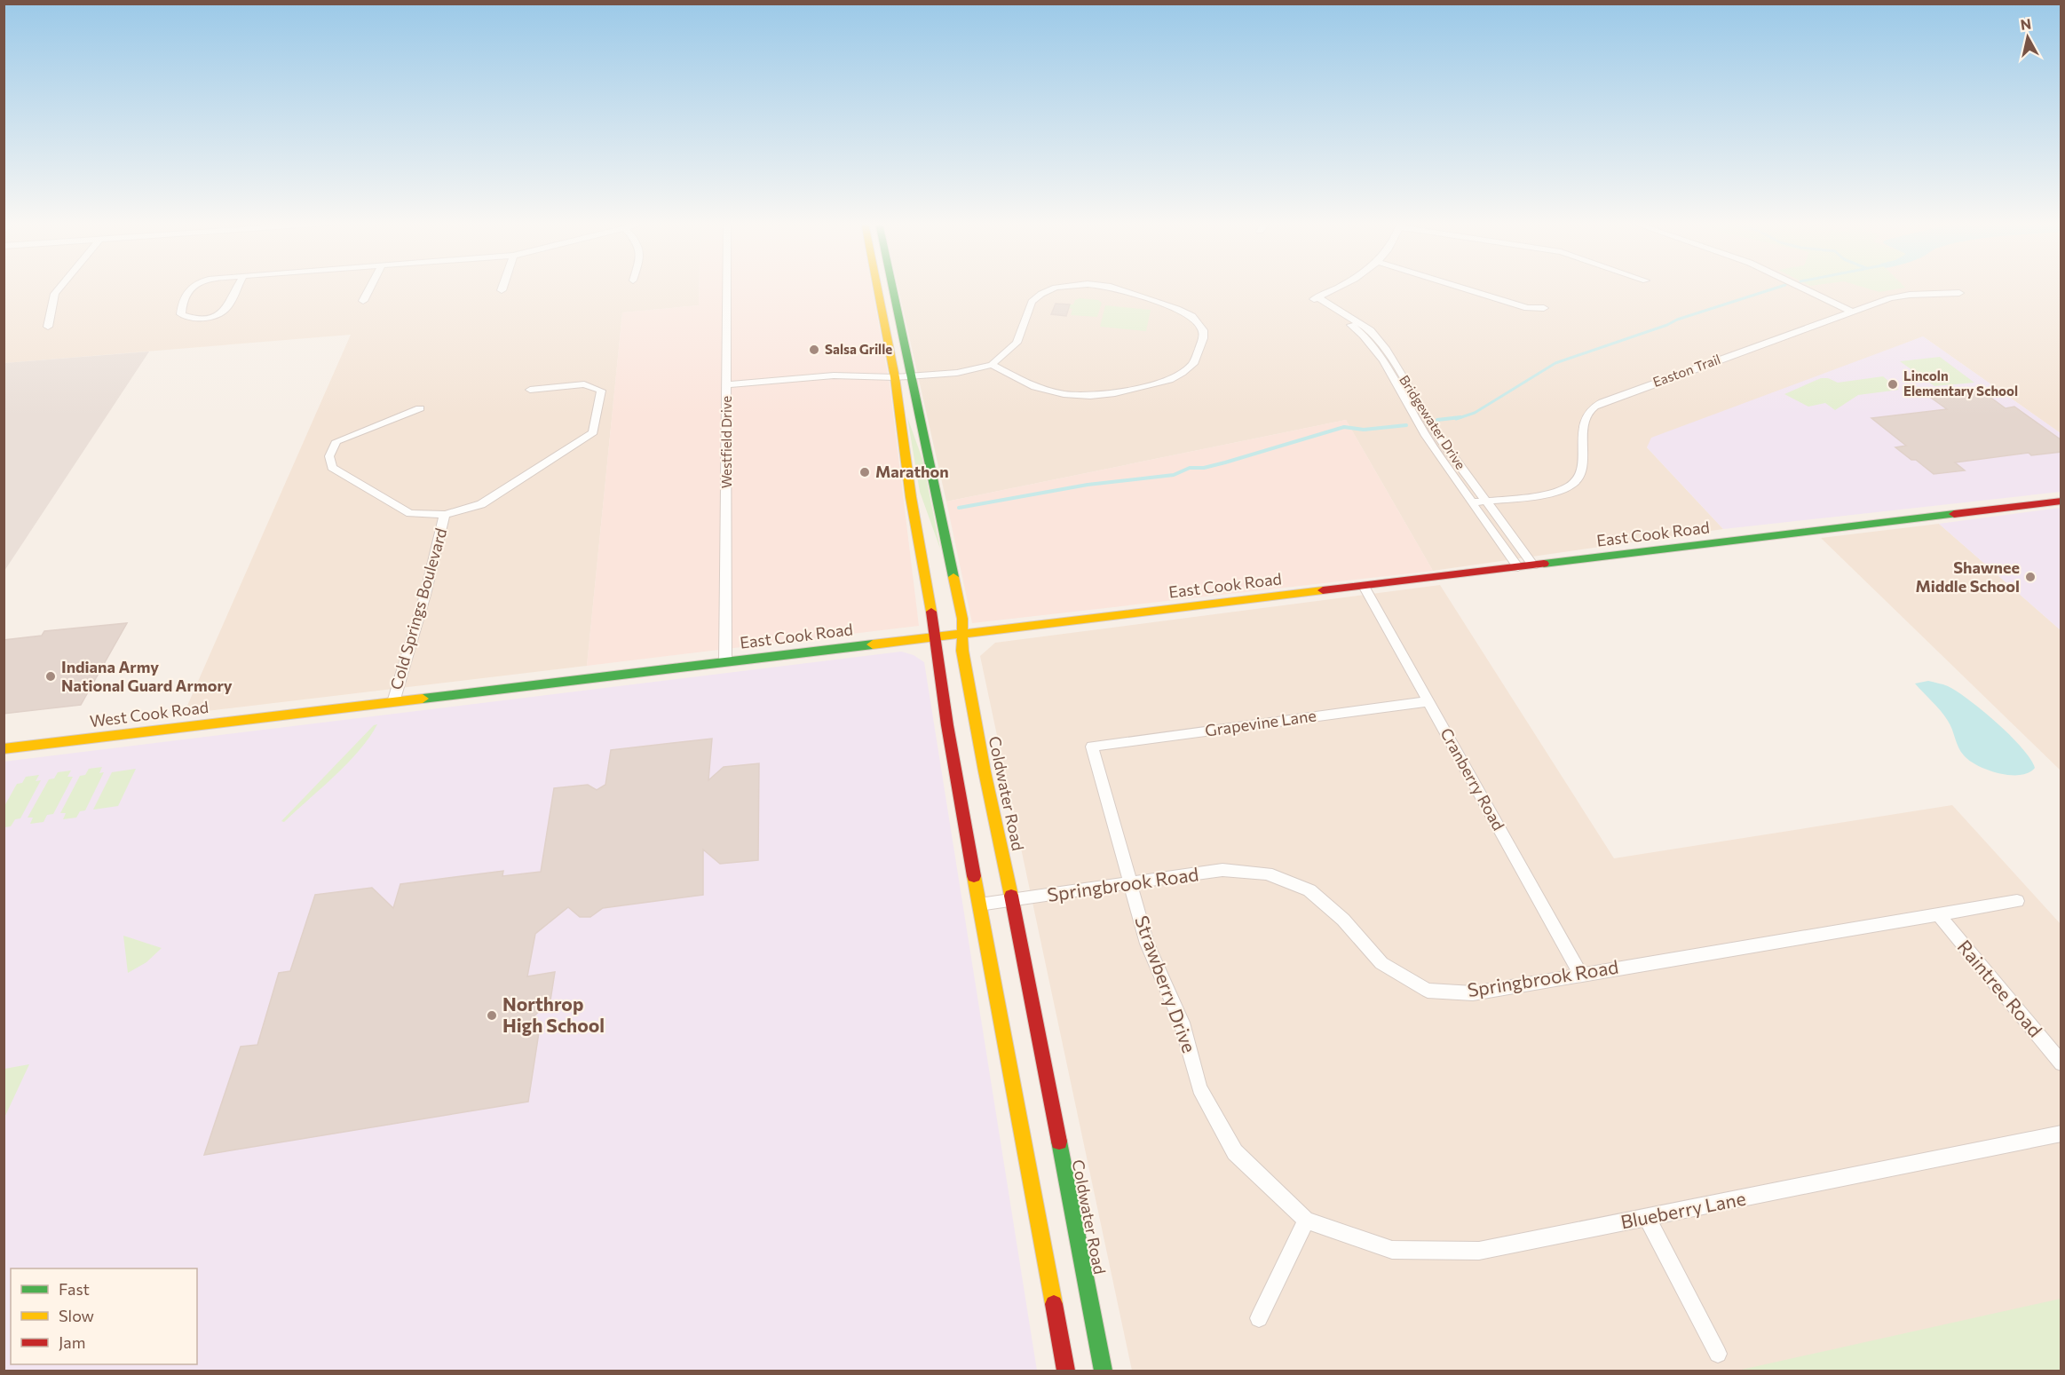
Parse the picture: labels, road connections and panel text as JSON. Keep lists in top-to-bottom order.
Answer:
{
  "streets": {
    "main road": ["East Cook Road", "West Cook Road", "Coldwater Road"],
    "street": [
      "Easton Trail",
      "Bridgewater Drive",
      "Westfield Drive",
      "Cold Springs Boulevard",
      "Grapevine Lane",
      "Cranberry Road",
      "Springbrook Road",
      "Strawberry Drive",
      "Raintree Road",
      "Blueberry Lane"
    ]
  },
  "crossings": [
    ["Easton Trail", "Bridgewater Drive"],
    ["Bridgewater Drive", "East Cook Road"],
    ["Westfield Drive", "East Cook Road"],
    ["East Cook Road", "Cold Springs Boulevard"],
    ["East Cook Road", "West Cook Road"],
    ["East Cook Road", "Cranberry Road"],
    ["East Cook Road", "Coldwater Road"],
    ["Cold Springs Boulevard", "West Cook Road"],
    ["Grapevine Lane", "Cranberry Road"],
    ["Grapevine Lane", "Strawberry Drive"],
    ["Cranberry Road", "Springbrook Road"],
    ["Coldwater Road", "Springbrook Road"],
    ["Springbrook Road", "Strawberry Drive"],
    ["Springbrook Road", "Raintree Road"],
    ["Strawberry Drive", "Blueberry Lane"]
  ],
  "places": [
    "Salsa Grille",
    "Lincoln Elementary School",
    "Marathon",
    "Shawnee Middle School",
    "Indiana Army National Guard Armory",
    "Northrop High School"
  ],
  "legend": ["Fast", "Slow", "Jam"],
  "north": "top"
}
